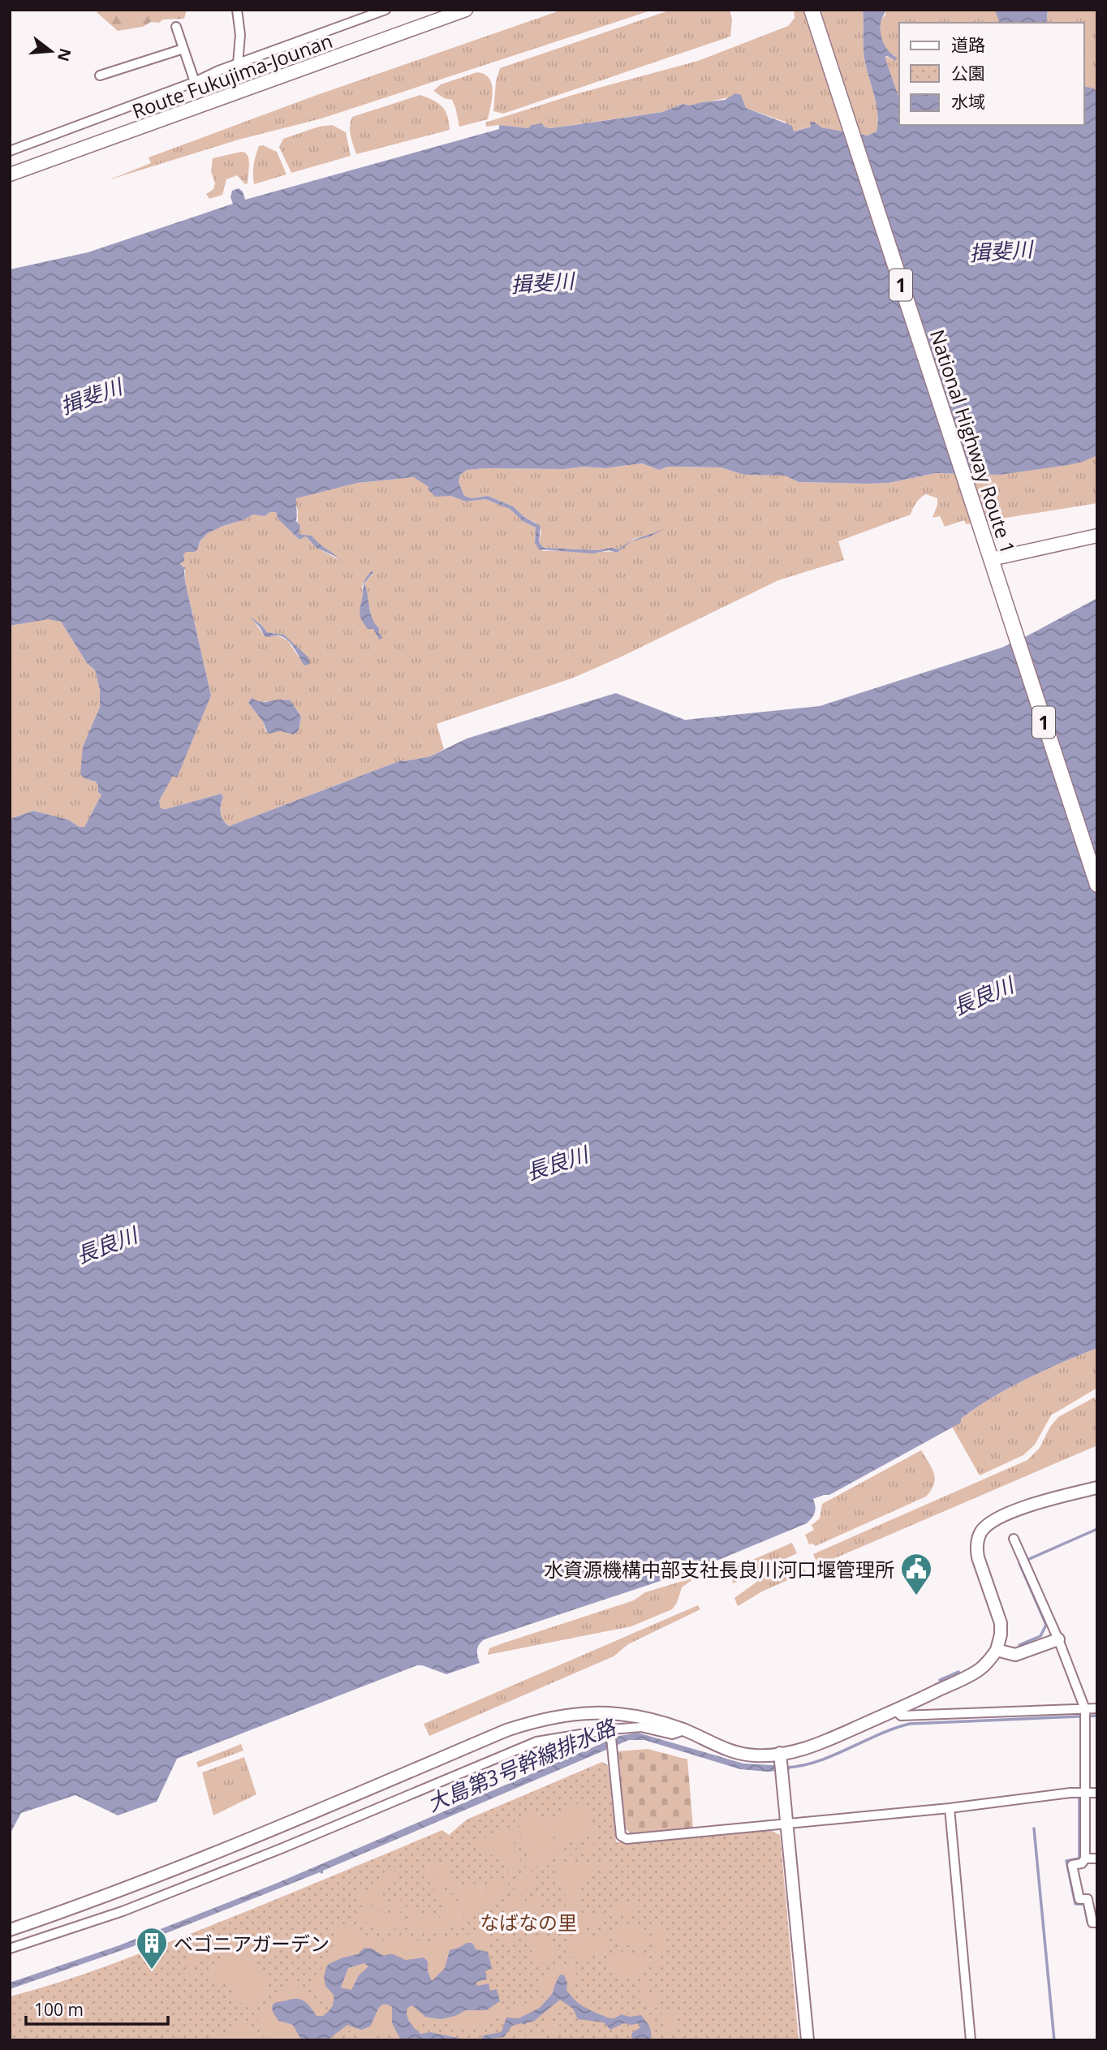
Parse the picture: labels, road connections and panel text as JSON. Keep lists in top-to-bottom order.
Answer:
{
  "streets": {
    "highway": ["1", "National Highway Route 1"],
    "main road": ["Route Fukujima-Jounan"]
  },
  "water": ["揖斐川", "長良川", "大島第3号幹線排水路"],
  "parks": ["なばなの里"],
  "places": {
    "public building": ["水資源機構中部支社長良川河口堰管理所"],
    "building": ["ベゴニアガーデン"]
  },
  "legend": ["道路", "公園", "水域"],
  "scale_bar": "100 m",
  "north": "right"
}
